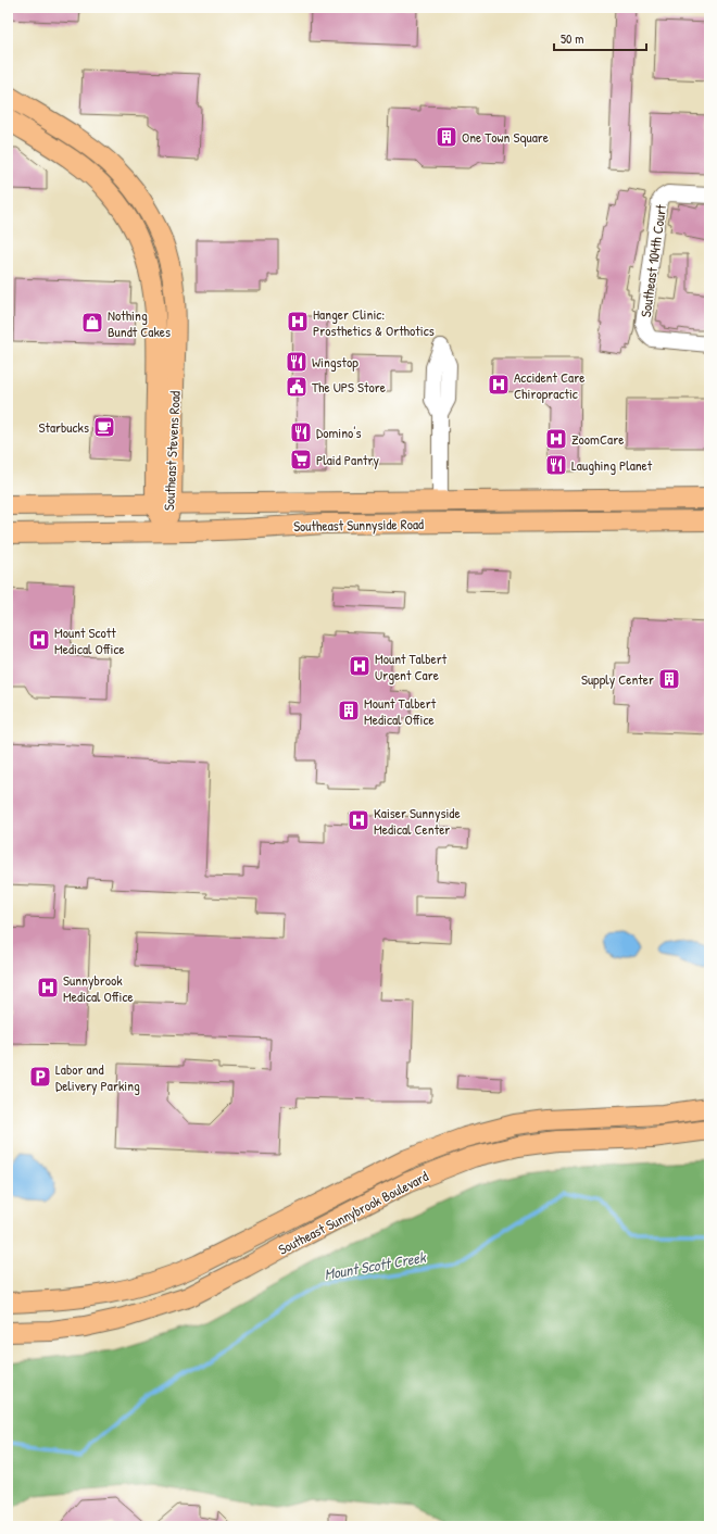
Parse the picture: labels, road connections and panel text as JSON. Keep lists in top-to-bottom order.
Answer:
{
  "streets": {
    "main road": ["Southeast Stevens Road", "Southeast Sunnyside Road", "Southeast Sunnybrook Boulevard"],
    "street": ["Southeast 104th Court"]
  },
  "crossings": [
    ["Southeast Stevens Road", "Southeast Sunnyside Road"]
  ],
  "water": ["Mount Scott Creek"],
  "places": {
    "building": ["One Town Square", "Supply Center", "Mount Talbert Medical Office"],
    "hospital": [
      "Hanger Clinic: Prosthetics & Orthotics",
      "Accident Care Chiropractic",
      "ZoomCare",
      "Mount Scott Medical Office",
      "Mount Talbert Urgent Care",
      "Kaiser Sunnyside Medical Center",
      "Sunnybrook Medical Office"
    ],
    "shop": ["Nothing Bundt Cakes"],
    "restaurant": ["Wingstop", "Domino's", "Laughing Planet"],
    "public building": ["The UPS Store"],
    "cafe": ["Starbucks"],
    "supermarket": ["Plaid Pantry"],
    "parking": ["Labor and Delivery Parking"]
  },
  "scale_bar": "50 m"
}
